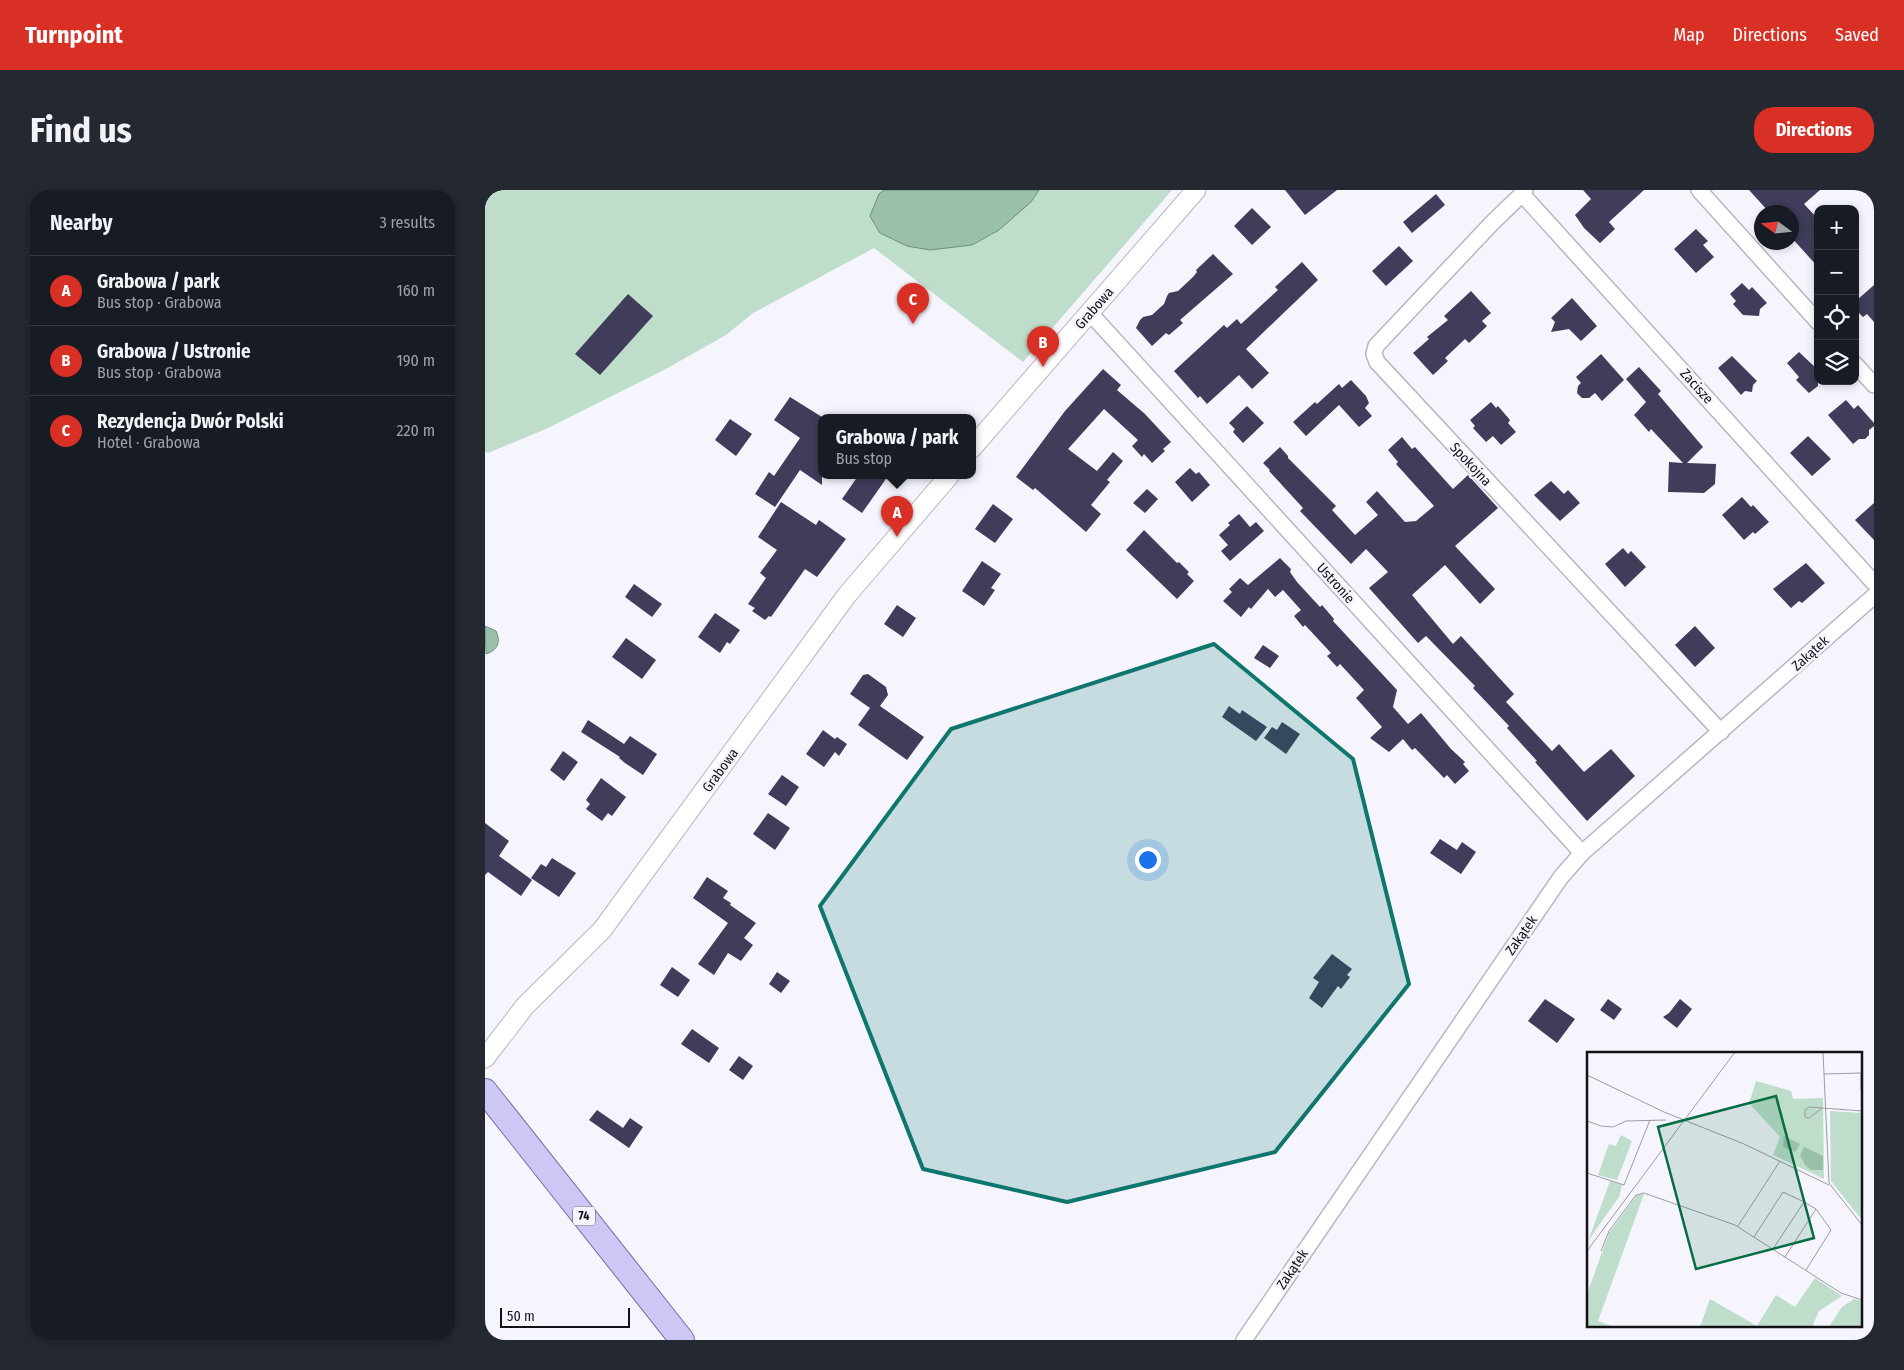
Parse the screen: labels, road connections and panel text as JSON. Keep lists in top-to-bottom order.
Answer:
{
  "streets": {
    "main road": ["74"],
    "street": [
      "Grabowa",
      "Zacisze",
      "Spokojna",
      "Ustronie",
      "Zakątek"
    ]
  },
  "crossings": [
    ["Grabowa", "Ustronie"],
    ["Zacisze", "Spokojna"],
    ["Spokojna", "Zakątek"],
    ["Ustronie", "Zakątek"]
  ],
  "scale_bar": "50 m",
  "north": "left",
  "page": {
    "header": "Turnpoint",
    "nav": ["Map", "Directions", "Saved"],
    "buttons": "Directions",
    "title": "Find us",
    "heading": ["Nearby", "3 results"],
    "map_buttons": ["+", "−"],
    "list": [
      {
        "mark": "A",
        "name": "Grabowa / park",
        "note": "Bus stop · Grabowa",
        "value": "160 m"
      },
      {
        "mark": "B",
        "name": "Grabowa / Ustronie",
        "note": "Bus stop · Grabowa",
        "value": "190 m"
      },
      {
        "mark": "C",
        "name": "Rezydencja Dwór Polski",
        "note": "Hotel · Grabowa",
        "value": "220 m"
      }
    ],
    "pins": ["C", "B", "A"],
    "popup": ["Grabowa / park", "Bus stop"],
    "scale": "50 m"
  }
}
